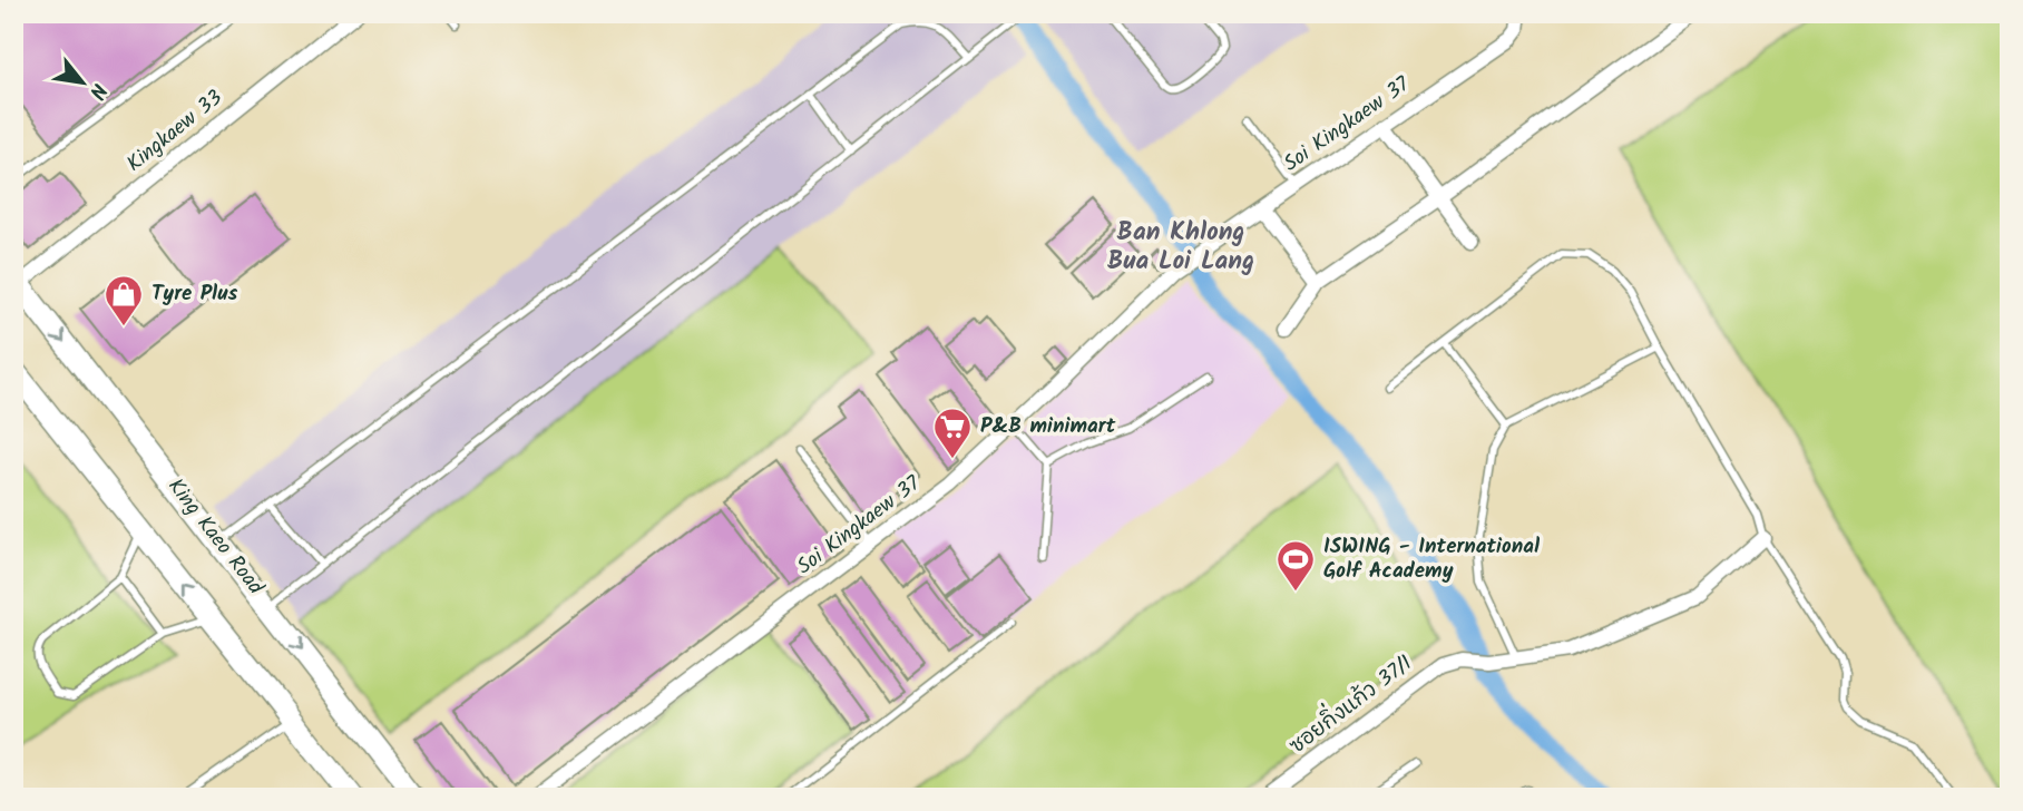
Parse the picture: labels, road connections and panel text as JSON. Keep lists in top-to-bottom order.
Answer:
{
  "streets": {
    "main road": ["King Kaeo Road"],
    "street": ["Soi Kingkaew 37", "Kingkaew 33", "ซอยกิ่งแก้ว 37/1"]
  },
  "crossings": [
    ["Kingkaew 33", "King Kaeo Road"]
  ],
  "districts": ["Ban Khlong Bua Loi Lang"],
  "places": {
    "shop": ["Tyre Plus"],
    "supermarket": ["P&B minimart"],
    "sports": ["ISWING - International Golf Academy"]
  },
  "north": "bottom right"
}
